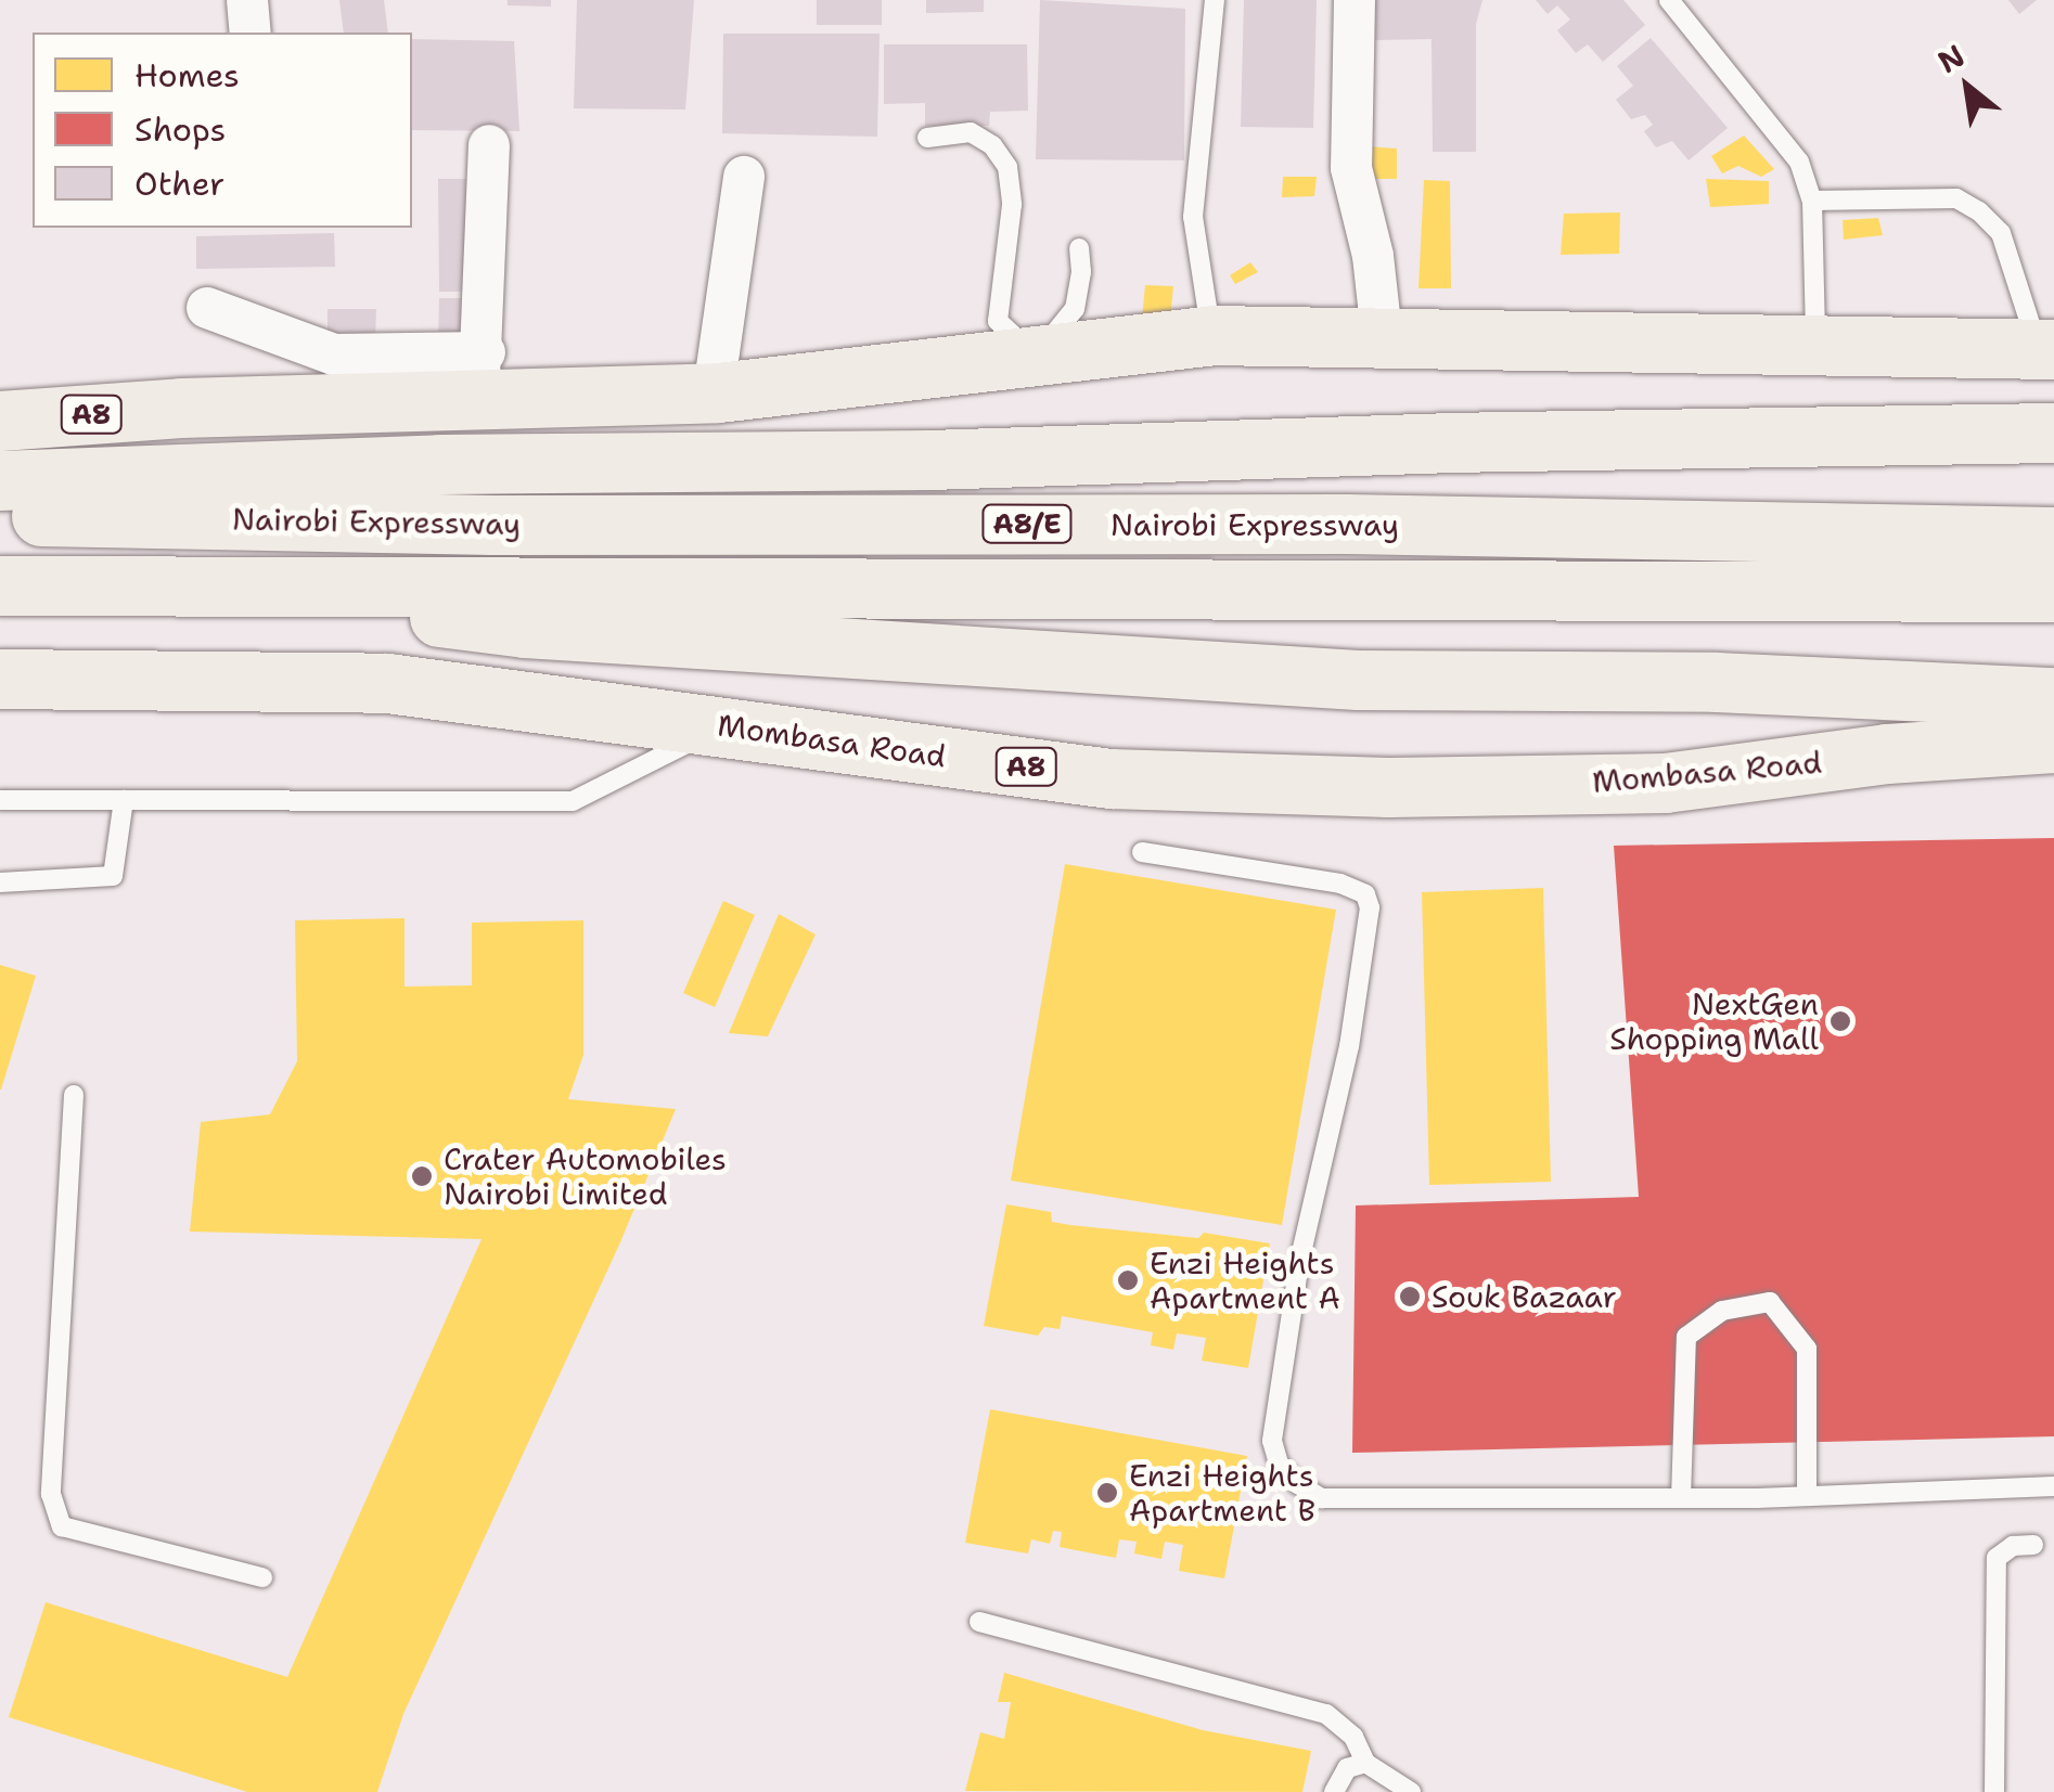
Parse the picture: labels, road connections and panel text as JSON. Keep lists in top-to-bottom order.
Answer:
{
  "streets": {
    "highway": [
      "A8",
      "Nairobi Expressway",
      "A8/E",
      "Mombasa Road"
    ]
  },
  "places": [
    "NextGen Shopping Mall",
    "Crater Automobiles Nairobi Limited",
    "Enzi Heights Apartment A",
    "Souk Bazaar",
    "Enzi Heights Apartment B"
  ],
  "legend": ["Homes", "Shops", "Other"],
  "north": "top left"
}
